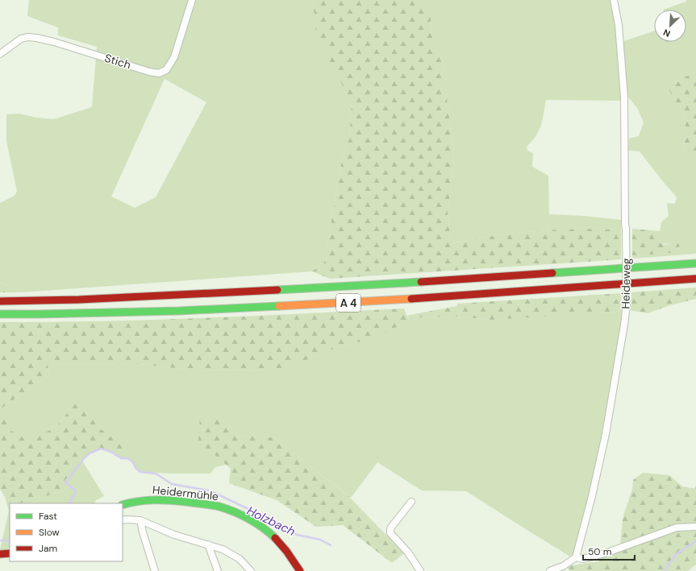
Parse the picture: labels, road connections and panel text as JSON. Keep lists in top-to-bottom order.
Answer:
{
  "streets": {
    "main road": ["A 4", "Heidermühle"],
    "street": ["Stich", "Heideweg"]
  },
  "water": ["Holzbach"],
  "legend": ["Fast", "Slow", "Jam"],
  "scale_bar": "50 m",
  "north": "bottom left"
}
